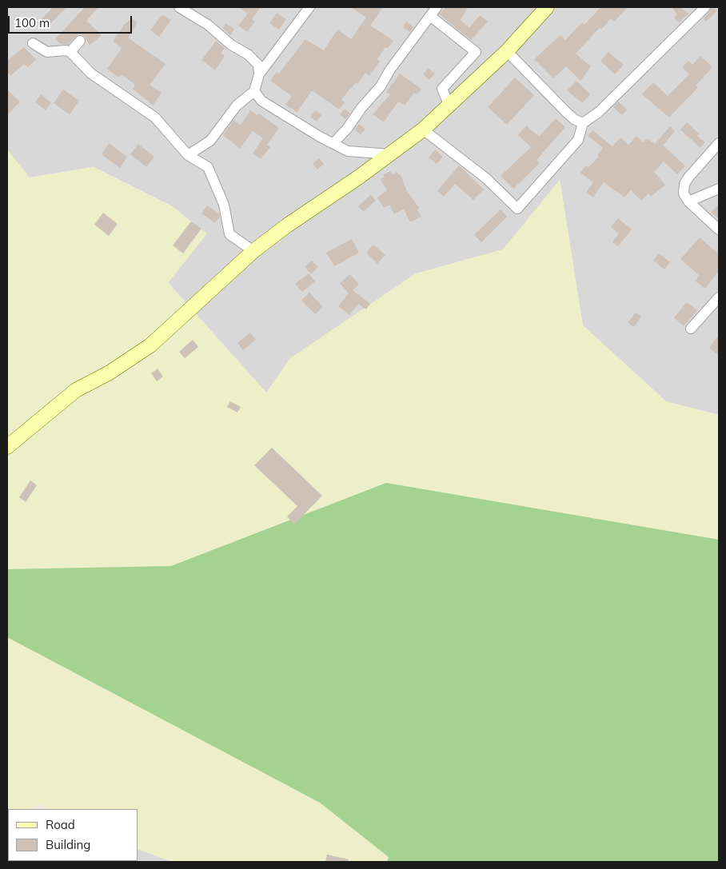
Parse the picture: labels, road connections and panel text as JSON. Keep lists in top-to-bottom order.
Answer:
{
  "legend": ["Road", "Building"],
  "scale_bar": "100 m"
}
